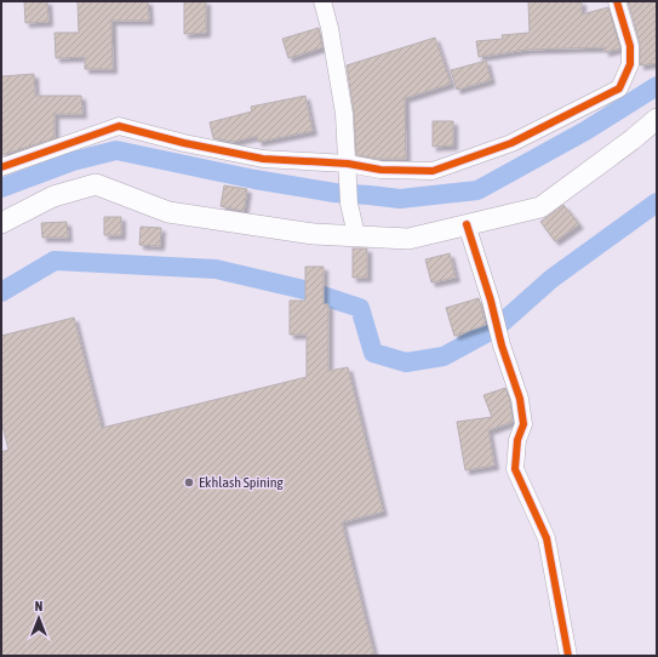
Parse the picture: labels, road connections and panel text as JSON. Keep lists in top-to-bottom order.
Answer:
{
  "places": ["Ekhlash Spining"],
  "north": "top"
}
